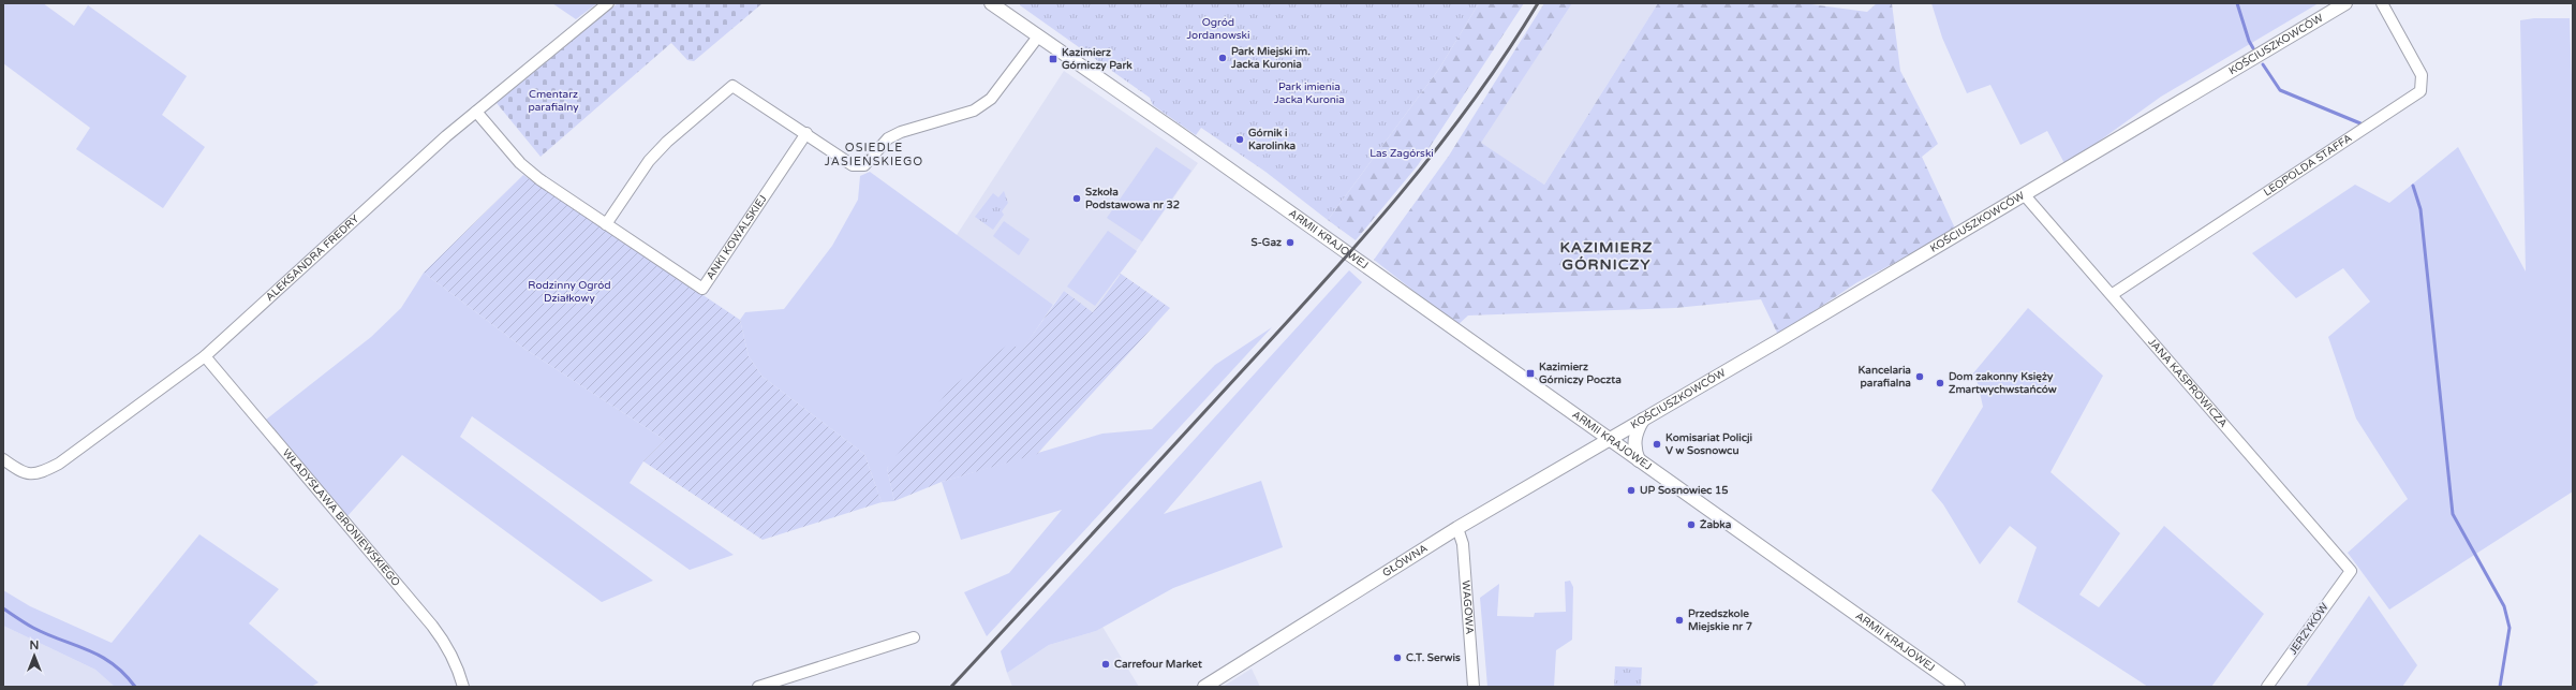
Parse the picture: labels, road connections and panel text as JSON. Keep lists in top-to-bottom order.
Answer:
{
  "streets": {
    "street": [
      "KOŚCIUSZKOWCÓW",
      "LEOPOLDA STAFFA",
      "ANKI KOWALSKIEJ",
      "ARMII KRAJOWEJ",
      "ALEKSANDRA FREDRY",
      "JANA KASPROWICZA",
      "WŁADYSŁAWA BRONIEWSKIEGO",
      "GŁÓWNA",
      "WAGOWA",
      "JERZYKÓW"
    ]
  },
  "crossings": [
    ["KOŚCIUSZKOWCÓW", "ARMII KRAJOWEJ"],
    ["KOŚCIUSZKOWCÓW", "JANA KASPROWICZA"],
    ["KOŚCIUSZKOWCÓW", "GŁÓWNA"],
    ["LEOPOLDA STAFFA", "JANA KASPROWICZA"],
    ["ANKI KOWALSKIEJ", "ALEKSANDRA FREDRY"],
    ["ARMII KRAJOWEJ", "GŁÓWNA"],
    ["ALEKSANDRA FREDRY", "WŁADYSŁAWA BRONIEWSKIEGO"],
    ["JANA KASPROWICZA", "JERZYKÓW"],
    ["GŁÓWNA", "WAGOWA"]
  ],
  "districts": ["OSIEDLE JASIEŃSKIEGO", "KAZIMIERZ GÓRNICZY"],
  "parks": [
    "Ogród Jordanowski",
    "Park imienia Jacka Kuronia",
    "Cmentarz parafialny",
    "Las Zagórski",
    "Rodzinny Ogród Działkowy"
  ],
  "places": {
    "other": [
      "Park Miejski im. Jacka Kuronia",
      "Górnik i Karolinka",
      "Szkoła Podstawowa nr 32",
      "S-Gaz",
      "Kancelaria parafialna",
      "Dom zakonny Księży Zmartwychwstańców",
      "Komisariat Policji V w Sosnowcu",
      "UP Sosnowiec 15",
      "Żabka",
      "Przedszkole Miejskie nr 7",
      "C.T. Serwis",
      "Carrefour Market"
    ],
    "transit": ["Kazimierz Górniczy Park", "Kazimierz Górniczy Poczta"]
  },
  "north": "top"
}
